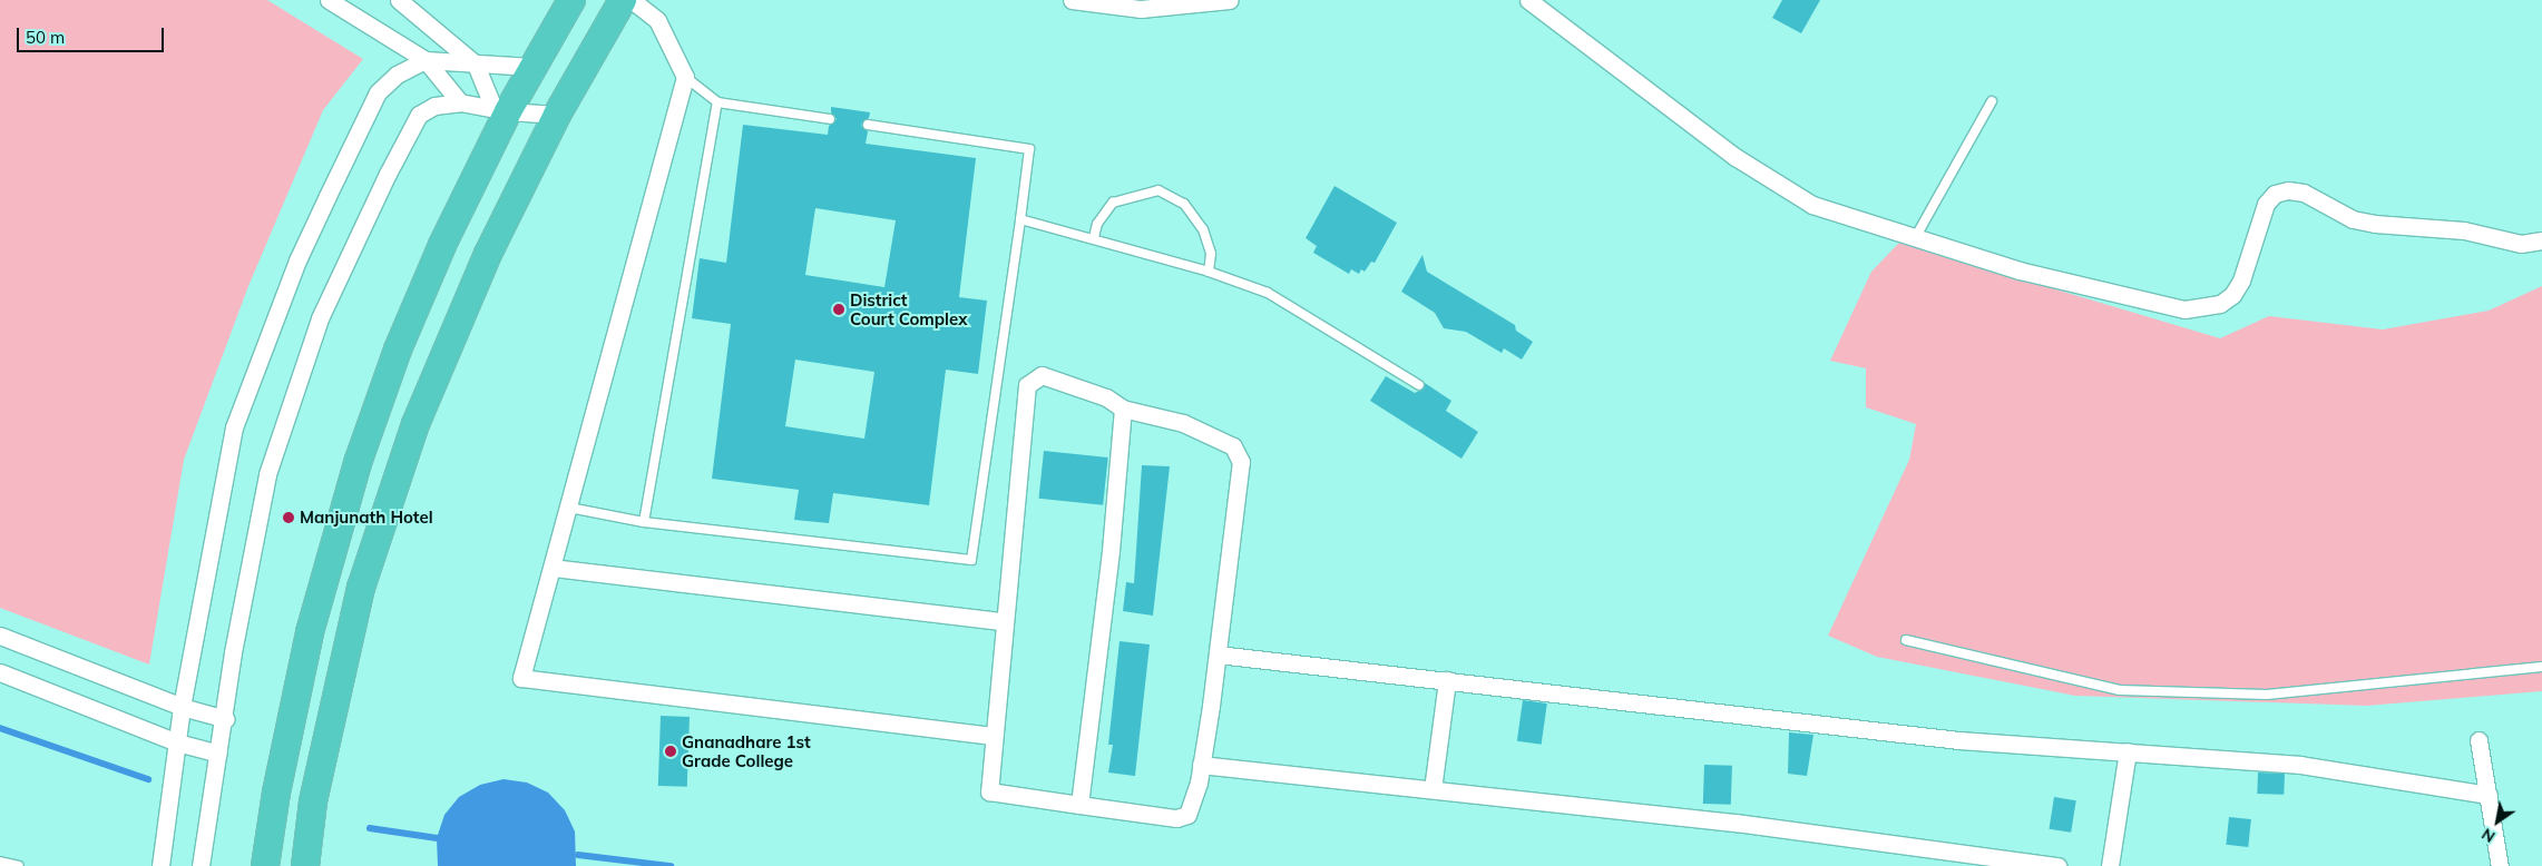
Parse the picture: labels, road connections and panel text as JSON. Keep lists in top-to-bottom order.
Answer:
{
  "places": ["District Court Complex", "Manjunath Hotel", "Gnanadhare 1st Grade College"],
  "scale_bar": "50 m",
  "north": "bottom left"
}
